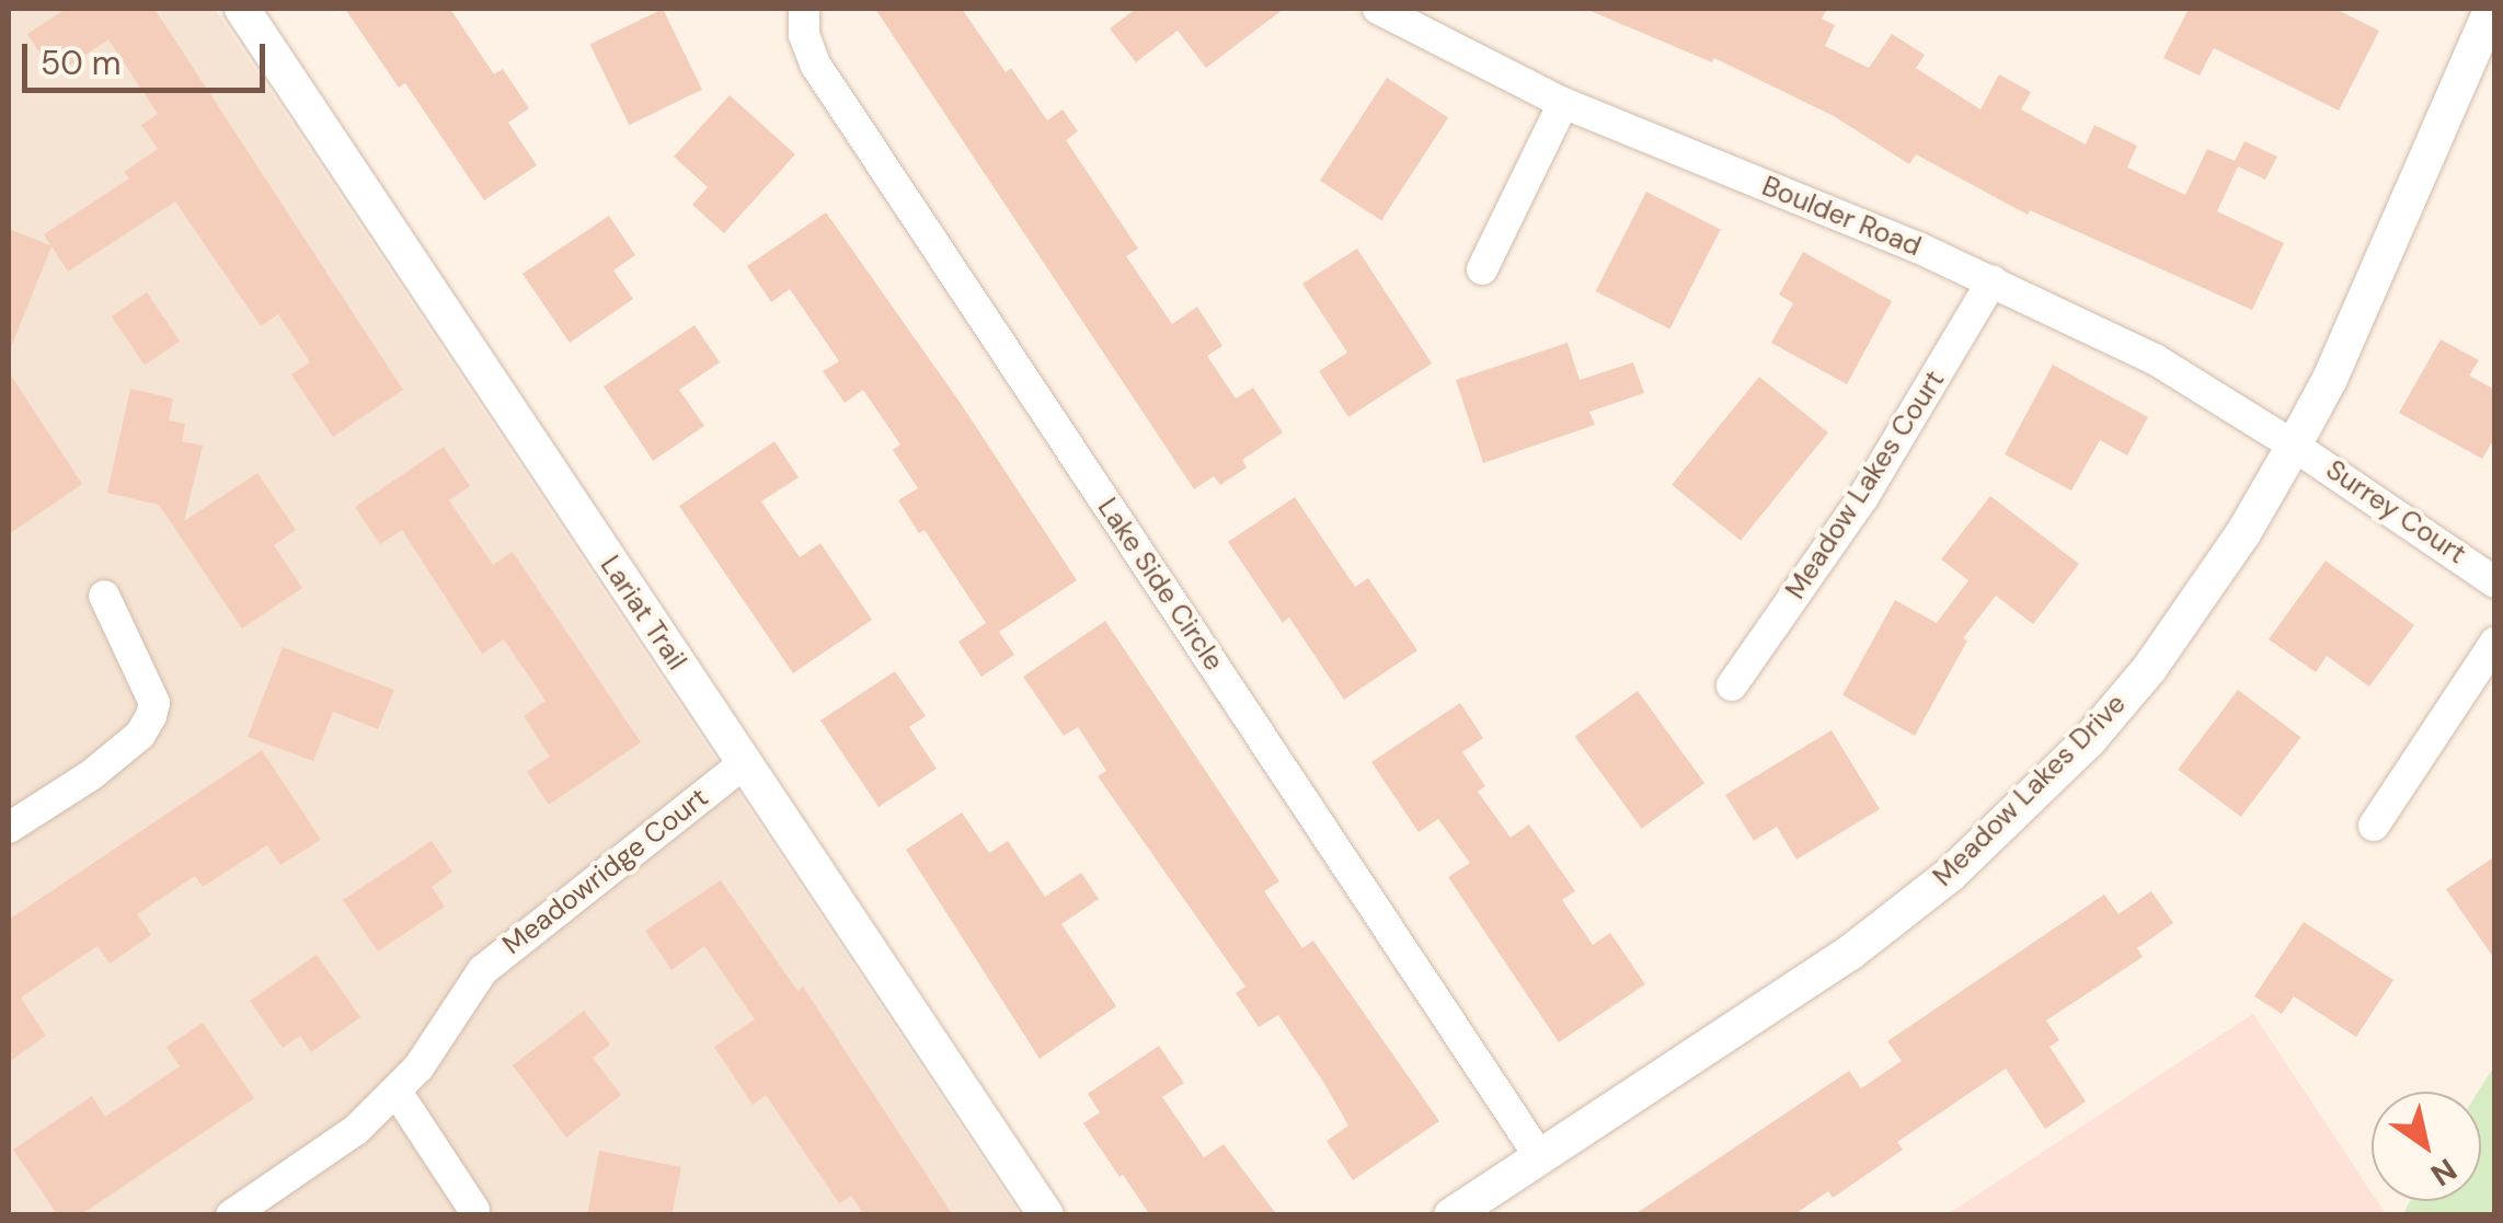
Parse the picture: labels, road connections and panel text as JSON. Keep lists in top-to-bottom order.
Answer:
{
  "streets": {
    "street": [
      "Boulder Road",
      "Meadow Lakes Court",
      "Surrey Court",
      "Lake Side Circle",
      "Lariat Trail",
      "Meadow Lakes Drive",
      "Meadowridge Court"
    ]
  },
  "crossings": [
    ["Boulder Road", "Meadow Lakes Court"],
    ["Boulder Road", "Surrey Court"],
    ["Boulder Road", "Meadow Lakes Drive"],
    ["Surrey Court", "Meadow Lakes Drive"],
    ["Lake Side Circle", "Meadow Lakes Drive"],
    ["Lariat Trail", "Meadowridge Court"]
  ],
  "scale_bar": "50 m",
  "north": "bottom right"
}
